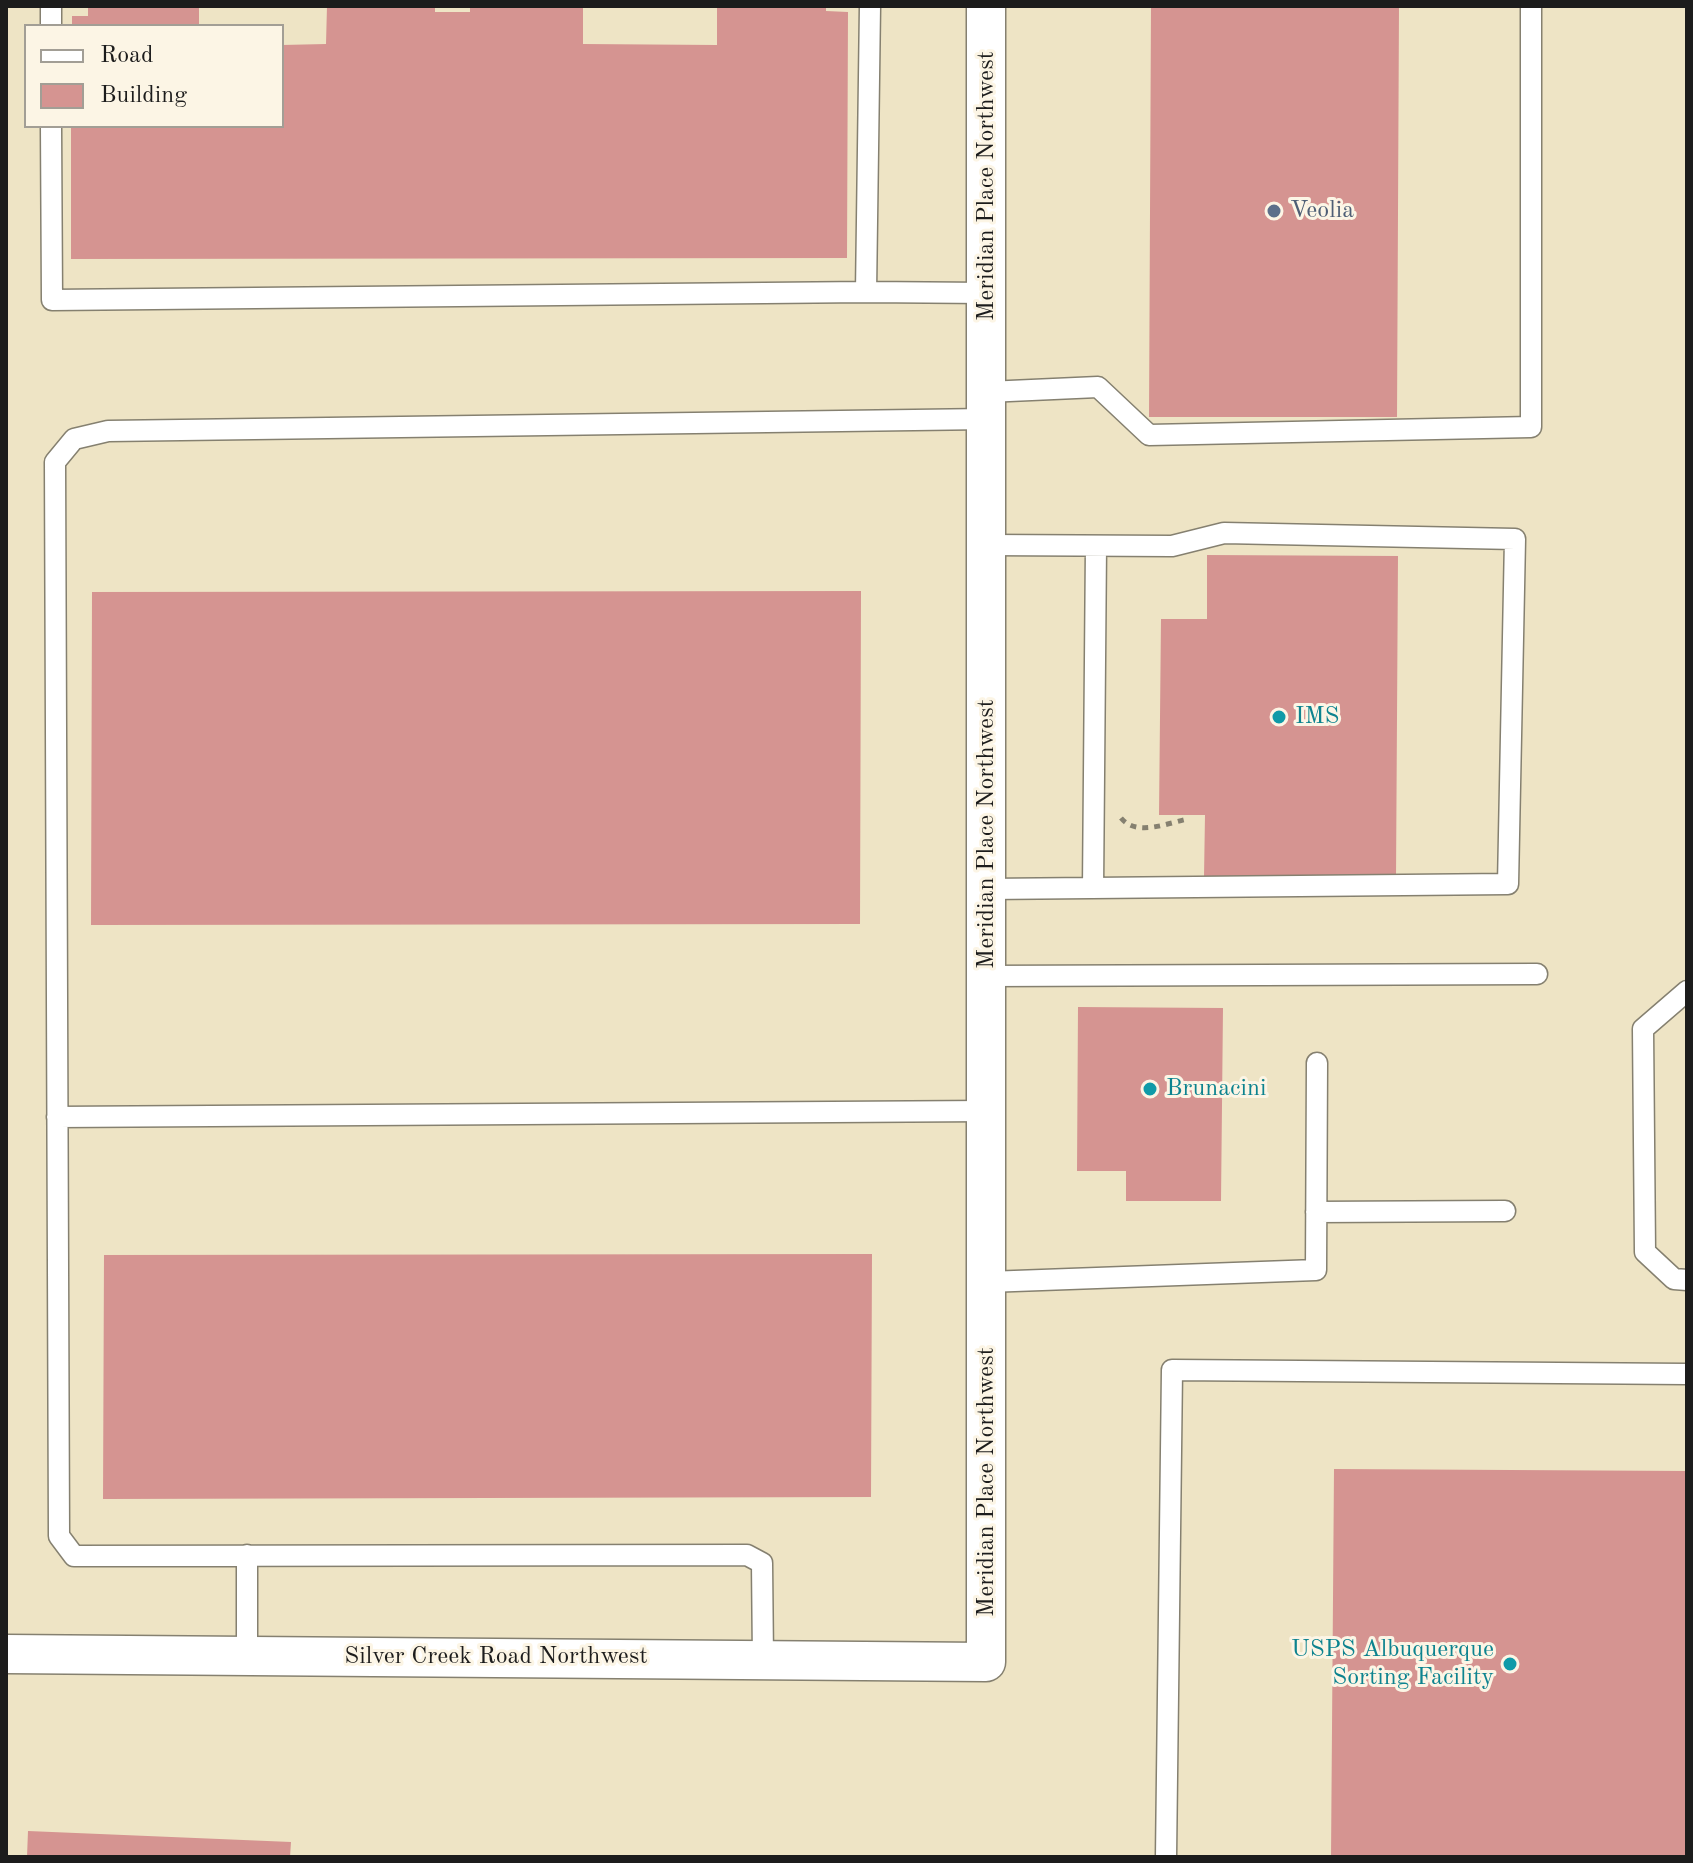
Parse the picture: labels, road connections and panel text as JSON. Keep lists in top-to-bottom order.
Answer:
{
  "streets": {
    "street": ["Meridian Place Northwest", "Silver Creek Road Northwest"]
  },
  "crossings": [
    ["Meridian Place Northwest", "Silver Creek Road Northwest"]
  ],
  "places": [
    "Veolia",
    "IMS",
    "Brunacini",
    "USPS Albuquerque Sorting Facility"
  ],
  "legend": ["Road", "Building"]
}
